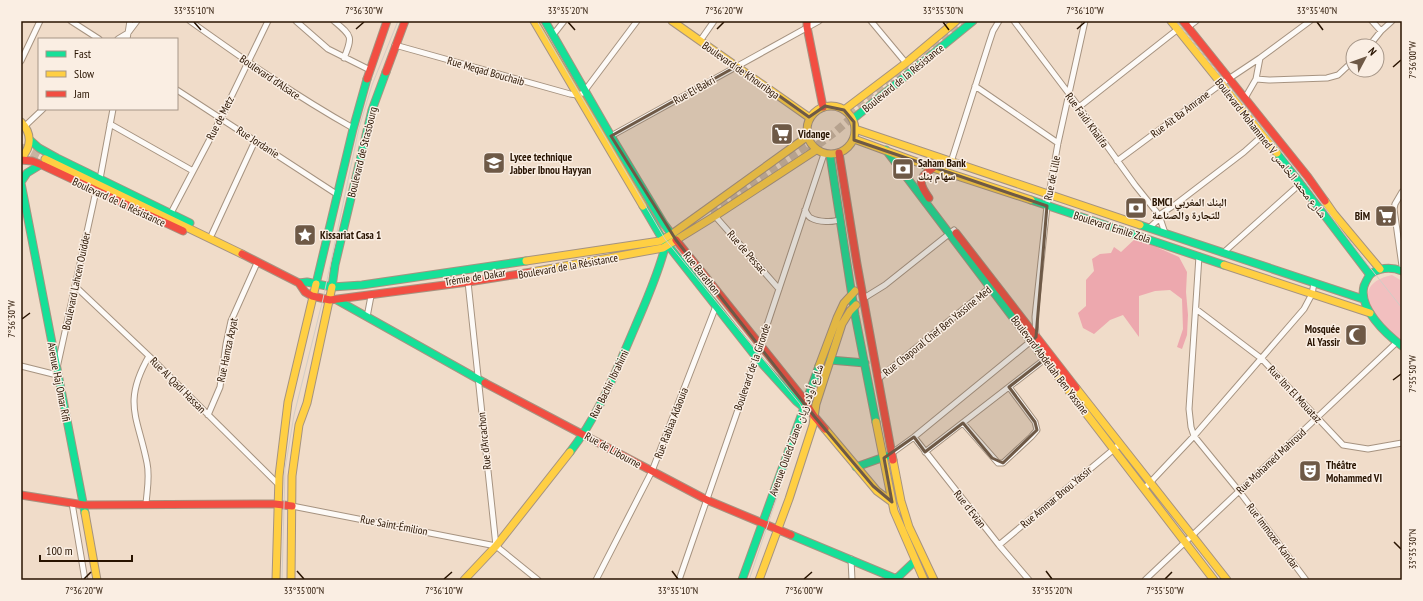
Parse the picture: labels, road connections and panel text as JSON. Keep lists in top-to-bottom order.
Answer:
{
  "streets": {
    "main road": [
      "Boulevard de Khouribga",
      "Boulevard de la Résistance",
      "Boulevard Mohammed V شارع محمد الخامس",
      "Boulevard de Strasbourg",
      "Boulevard Emile Zola",
      "Rue Barathon",
      "Trémie de Dakar",
      "Boulevard Abdellah Ben Yassine",
      "Avenue Haj Omar Rifi",
      "Rue Bachir Ibrahimi",
      "Avenue Ouled Ziane شارع أولاد زيان",
      "Rue de Libourne"
    ],
    "street": [
      "Rue Meqad Bouchaib",
      "Boulevard d'Alsace",
      "Rue El Bakri",
      "Rue Aït Ba Amrane",
      "Rue de Metz",
      "Rue Faidi Khalifa",
      "Rue Jordanie",
      "Rue de Lille",
      "Rue de Pessac",
      "Boulevard Lahcen Ouidder",
      "Rue Chaporal Chef Ben Yassine Med",
      "Rue Hamza Azyat",
      "Boulevard de la Gironde",
      "Rue Al Qadi Hassan",
      "Rue Ibn El Mouataz",
      "Rue Rabiaa Adaouia",
      "Rue d'Arcachon",
      "Rue Mohamed Mahroud",
      "Rue Ammar Bnou Yassir",
      "Rue d'Evian",
      "Rue Saint-Émilion",
      "Rue Immozer Kandar"
    ]
  },
  "crossings": [
    ["Boulevard de Khouribga", "Boulevard de la Résistance"],
    ["Boulevard de Khouribga", "Rue El Bakri"],
    ["Boulevard de Khouribga", "Boulevard Emile Zola"],
    ["Boulevard de Khouribga", "Boulevard de la Gironde"],
    ["Rue Meqad Bouchaib", "Boulevard de Strasbourg"],
    ["Boulevard d'Alsace", "Rue de Metz"],
    ["Boulevard d'Alsace", "Boulevard de Strasbourg"],
    ["Boulevard de la Résistance", "Rue de Metz"],
    ["Boulevard de la Résistance", "Boulevard de Strasbourg"],
    ["Boulevard de la Résistance", "Boulevard Emile Zola"],
    ["Boulevard de la Résistance", "Rue de Pessac"],
    ["Boulevard de la Résistance", "Rue Barathon"],
    ["Boulevard de la Résistance", "Trémie de Dakar"],
    ["Boulevard de la Résistance", "Boulevard Lahcen Ouidder"],
    ["Boulevard de la Résistance", "Rue Hamza Azyat"],
    ["Boulevard de la Résistance", "Boulevard de la Gironde"],
    ["Boulevard de la Résistance", "Rue Bachir Ibrahimi"],
    ["Boulevard de la Résistance", "Rue d'Arcachon"],
    ["Boulevard de la Résistance", "Rue de Libourne"],
    ["Rue El Bakri", "Rue Barathon"],
    ["Rue Aït Ba Amrane", "Rue Faidi Khalifa"],
    ["Rue Aït Ba Amrane", "Boulevard Mohammed V شارع محمد الخامس"],
    ["Rue de Metz", "Rue Jordanie"],
    ["Rue Faidi Khalifa", "Rue de Lille"],
    ["Rue Faidi Khalifa", "Boulevard Emile Zola"],
    ["Rue Jordanie", "Boulevard de Strasbourg"],
    ["Boulevard de Strasbourg", "Rue Al Qadi Hassan"],
    ["Boulevard de Strasbourg", "Rue de Libourne"],
    ["Boulevard de Strasbourg", "Rue Saint-Émilion"],
    ["Rue de Lille", "Boulevard Emile Zola"],
    ["Rue de Lille", "Boulevard Abdellah Ben Yassine"],
    ["Boulevard Emile Zola", "Boulevard Abdellah Ben Yassine"],
    ["Boulevard Emile Zola", "Boulevard de la Gironde"],
    ["Rue de Pessac", "Boulevard de la Gironde"],
    ["Rue Barathon", "Boulevard de la Gironde"],
    ["Rue Barathon", "Avenue Ouled Ziane شارع أولاد زيان"],
    ["Boulevard Lahcen Ouidder", "Avenue Haj Omar Rifi"],
    ["Boulevard Lahcen Ouidder", "Rue Al Qadi Hassan"],
    ["Rue Chaporal Chef Ben Yassine Med", "Boulevard Abdellah Ben Yassine"],
    ["Rue Hamza Azyat", "Rue Al Qadi Hassan"],
    ["Boulevard Abdellah Ben Yassine", "Rue Mohamed Mahroud"],
    ["Boulevard Abdellah Ben Yassine", "Rue Ammar Bnou Yassir"],
    ["Boulevard de la Gironde", "Rue de Libourne"],
    ["Rue Bachir Ibrahimi", "Rue d'Arcachon"],
    ["Rue Bachir Ibrahimi", "Rue de Libourne"],
    ["Rue Bachir Ibrahimi", "Rue Saint-Émilion"],
    ["Rue Ibn El Mouataz", "Rue Mohamed Mahroud"],
    ["Rue Rabiaa Adaouia", "Rue de Libourne"],
    ["Avenue Ouled Ziane شارع أولاد زيان", "Rue de Libourne"],
    ["Rue d'Arcachon", "Rue de Libourne"],
    ["Rue d'Arcachon", "Rue Saint-Émilion"],
    ["Rue Mohamed Mahroud", "Rue Immozer Kandar"],
    ["Rue Ammar Bnou Yassir", "Rue d'Evian"]
  ],
  "places": {
    "supermarket": ["Vidange", "BİM"],
    "school or university": ["Lycee technique Jabber Ibnou Hayyan"],
    "bank": ["Saham Bank سهام بنك", "BMCI البنك المغربي للتجارة والصناعة"],
    "place": ["Kissariat Casa 1"],
    "mosque": ["Mosquée Al Yassir"],
    "theatre": ["Théâtre Mohammed VI"]
  },
  "legend": ["Fast", "Slow", "Jam"],
  "scale_bar": "100 m",
  "north": "top right",
  "coordinates": [
    "33°35'10\"N",
    "7°36'30\"W",
    "33°35'20\"N",
    "7°36'20\"W",
    "33°35'30\"N",
    "7°36'10\"W",
    "33°35'40\"N",
    "7°36'00\"W",
    "7°35'50\"W",
    "33°35'00\"N"
  ]
}
